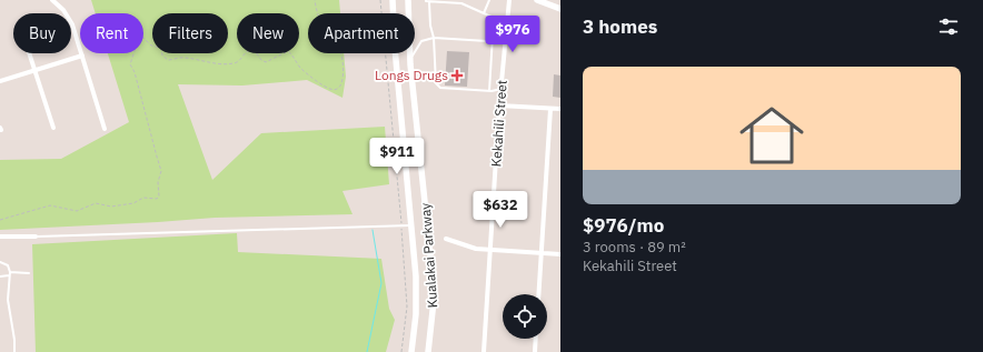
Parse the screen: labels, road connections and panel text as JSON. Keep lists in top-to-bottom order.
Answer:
{
  "streets": {
    "main road": ["Kualakai Parkway"],
    "street": ["Kekahili Street"]
  },
  "places": {
    "health": ["Longs Drugs"]
  },
  "page": {
    "heading": "3 homes",
    "chip": [
      "Buy",
      "Rent",
      "Filters",
      "New",
      "Apartment"
    ],
    "price": ["$976", "$911", "$632"],
    "list": [
      {
        "name": "$976/mo",
        "note": "3 rooms · 89 m² · Kekahili Street"
      }
    ]
  }
}
